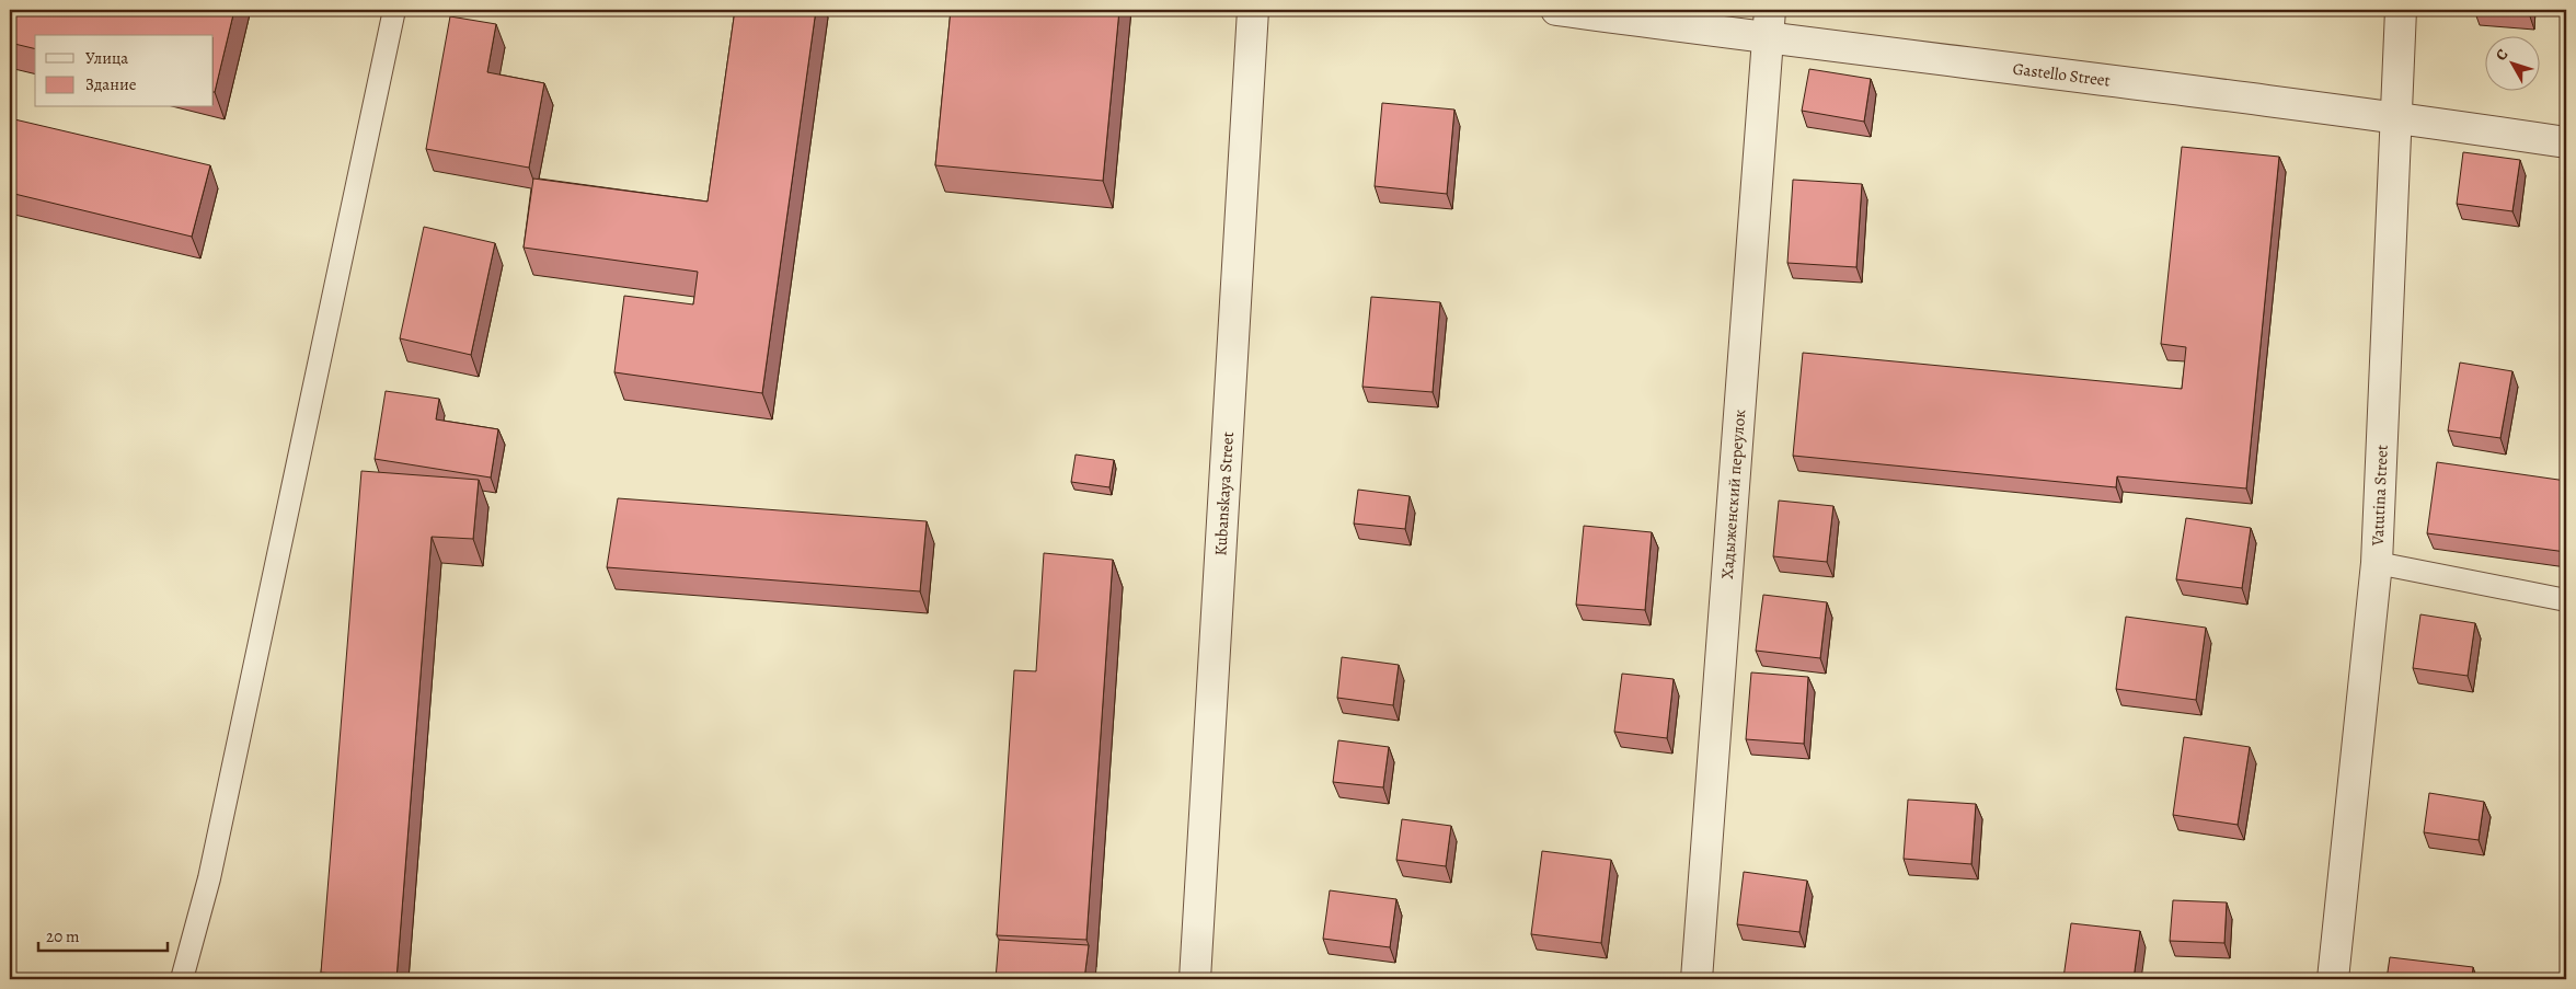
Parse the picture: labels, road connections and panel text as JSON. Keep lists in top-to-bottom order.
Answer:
{
  "streets": {
    "street": [
      "Gastello Street",
      "Kubanskaya Street",
      "Хадыженский переулок",
      "Vatutina Street"
    ]
  },
  "crossings": [
    ["Gastello Street", "Хадыженский переулок"],
    ["Gastello Street", "Vatutina Street"]
  ],
  "legend": ["Улица", "Здание"],
  "scale_bar": "20 m",
  "north": "top left"
}
